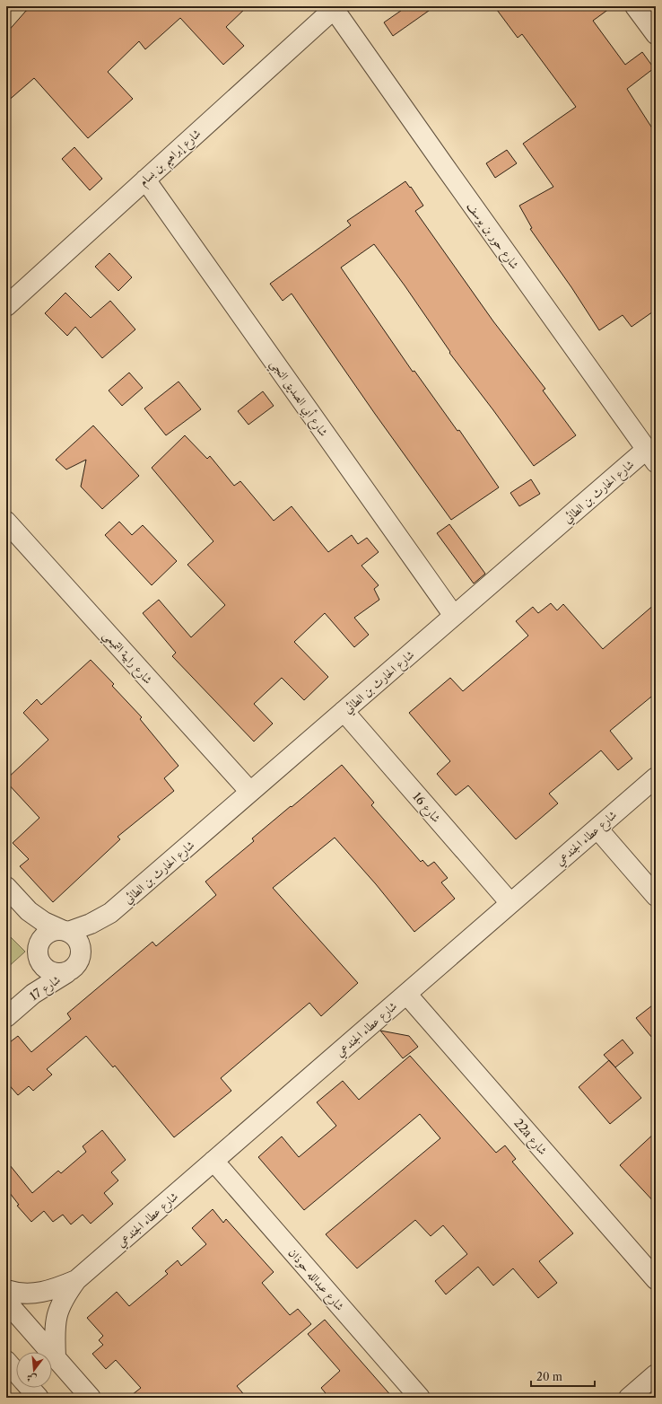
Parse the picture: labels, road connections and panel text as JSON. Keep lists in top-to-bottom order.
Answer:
{
  "streets": {
    "street": [
      "شارع إبراهيم بن بسام",
      "شارع حور بن يوسف",
      "شارع أبي الصديق النجي",
      "شارع الحارث بن الطائي",
      "شارع رابية التميمي",
      "شارع 16",
      "شارع عطاء الجندعي",
      "شارع 17",
      "22a شارع",
      "شارع عبدالله حوذان"
    ]
  },
  "crossings": [
    ["شارع إبراهيم بن بسام", "شارع حور بن يوسف"],
    ["شارع إبراهيم بن بسام", "شارع أبي الصديق النجي"],
    ["شارع حور بن يوسف", "شارع الحارث بن الطائي"],
    ["شارع أبي الصديق النجي", "شارع الحارث بن الطائي"],
    ["شارع الحارث بن الطائي", "شارع رابية التميمي"],
    ["شارع الحارث بن الطائي", "شارع 16"],
    ["شارع الحارث بن الطائي", "شارع 17"],
    ["شارع 16", "شارع عطاء الجندعي"],
    ["شارع عطاء الجندعي", "22a شارع"],
    ["شارع عطاء الجندعي", "شارع عبدالله حوذان"]
  ],
  "scale_bar": "20 m",
  "north": "bottom"
}
